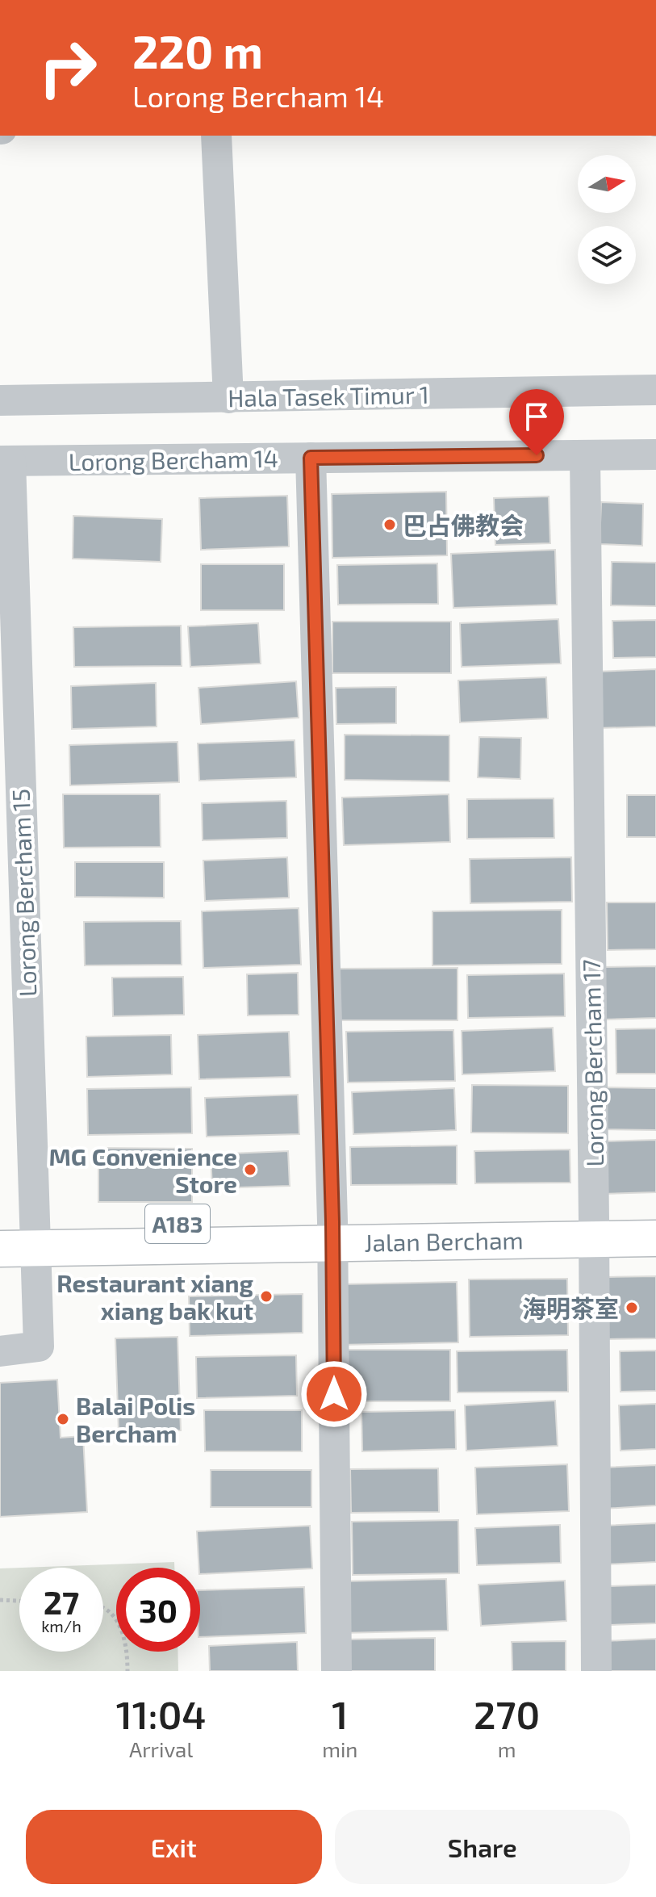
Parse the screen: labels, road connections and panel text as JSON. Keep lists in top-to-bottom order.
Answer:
{
  "streets": {
    "main road": ["A183", "Jalan Bercham"],
    "street": [
      "Hala Tasek Timur 1",
      "Lorong Bercham 14",
      "Lorong Bercham 15",
      "Lorong Bercham 17"
    ]
  },
  "crossings": [
    ["Lorong Bercham 14", "Lorong Bercham 15"],
    ["Lorong Bercham 14", "Lorong Bercham 17"],
    ["Lorong Bercham 15", "Jalan Bercham"],
    ["Lorong Bercham 17", "Jalan Bercham"]
  ],
  "places": [
    "巴占佛教会",
    "MG Convenience Store",
    "Restaurant xiang xiang bak kut",
    "海明茶室",
    "Balai Polis Bercham"
  ],
  "north": "right",
  "page": {
    "turn": ["220 m", "Lorong Bercham 14"],
    "speed": "27 km/h",
    "limit": "30",
    "eta": [
      "11:04",
      "Arrival",
      "1",
      "min",
      "270",
      "m"
    ],
    "buttons": ["Exit", "Share"]
  }
}
